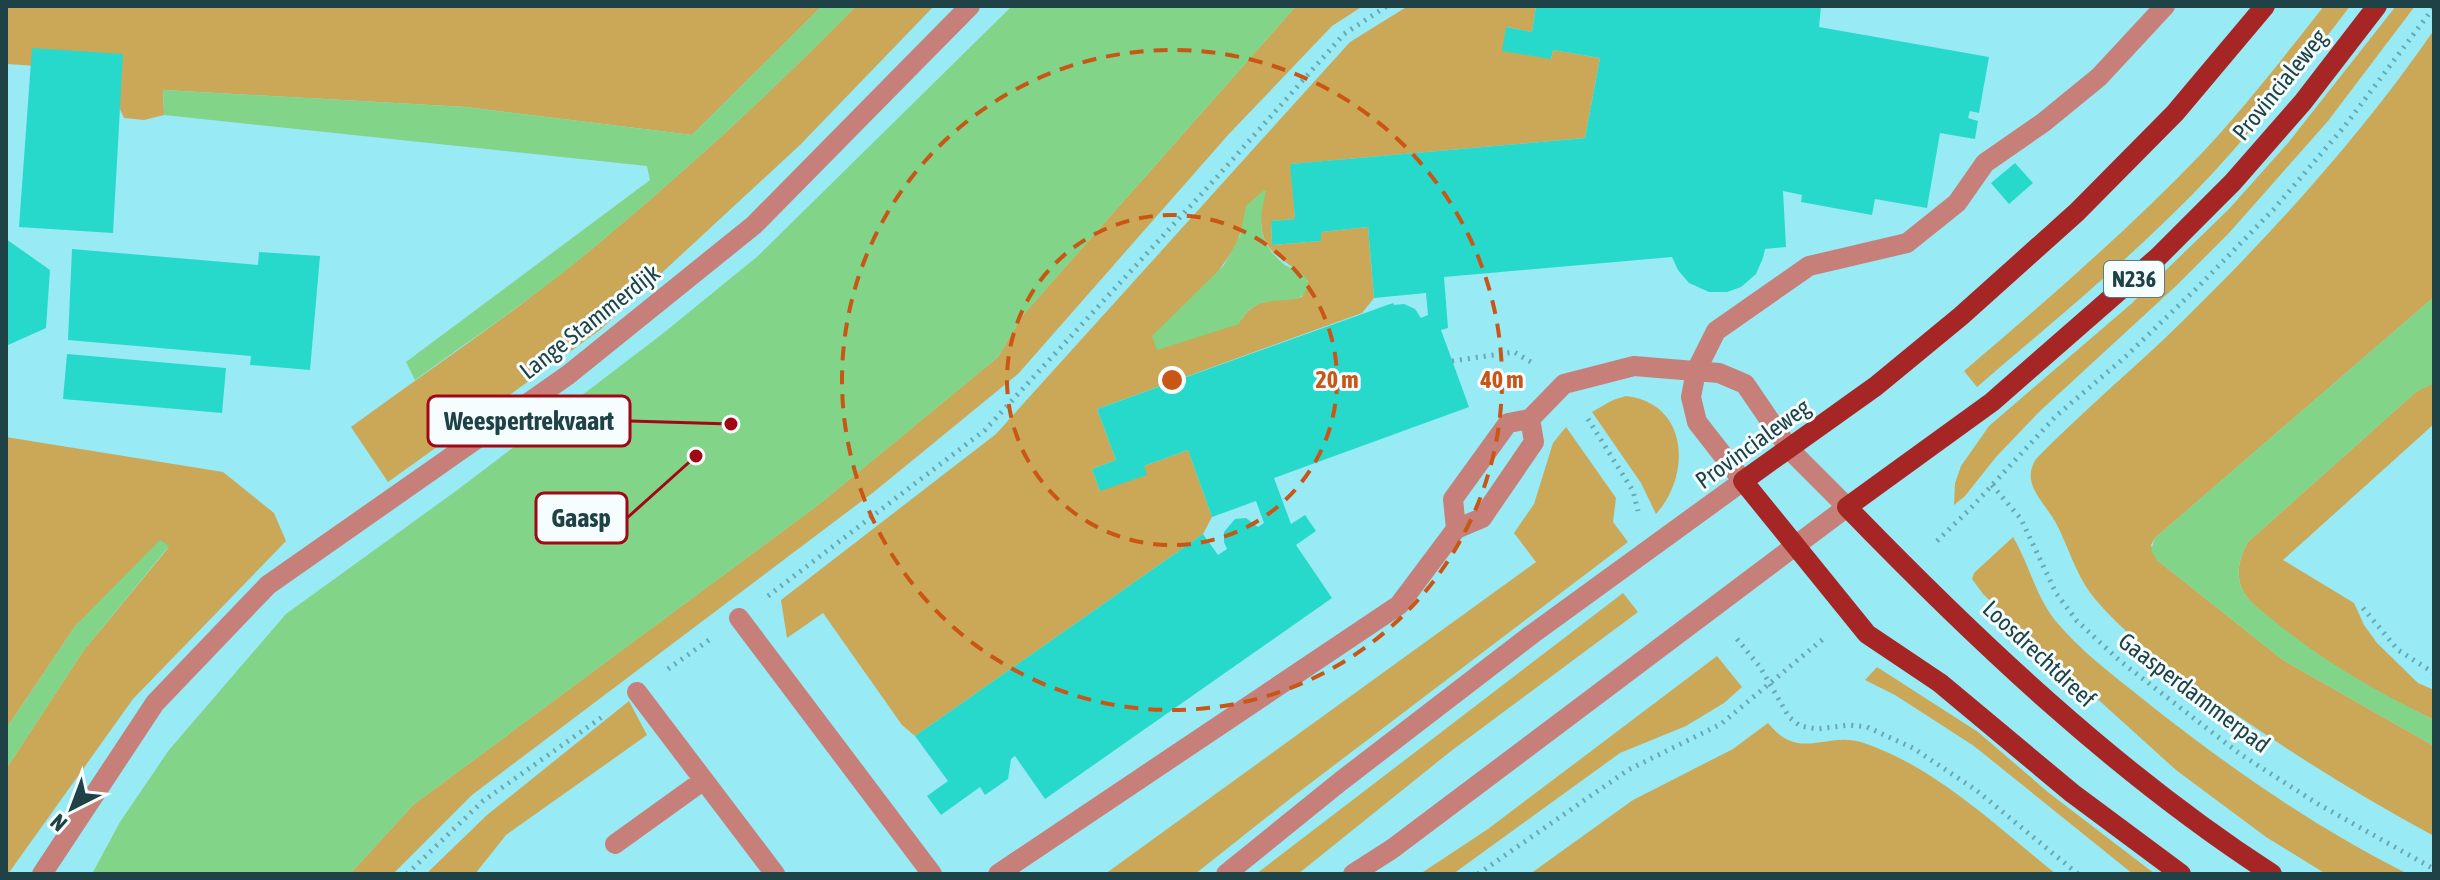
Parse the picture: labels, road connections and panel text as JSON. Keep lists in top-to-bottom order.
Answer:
{
  "streets": {
    "main road": ["Provincialeweg", "N236", "Loosdrechtdreef"],
    "street": ["Lange Stammerdijk"],
    "path": ["Gaasperdammerpad"]
  },
  "crossings": [
    ["Provincialeweg", "Loosdrechtdreef"]
  ],
  "places": ["Weespertrekvaart", "Gaasp"],
  "north": "bottom left",
  "rings": ["20 m", "40 m"]
}
